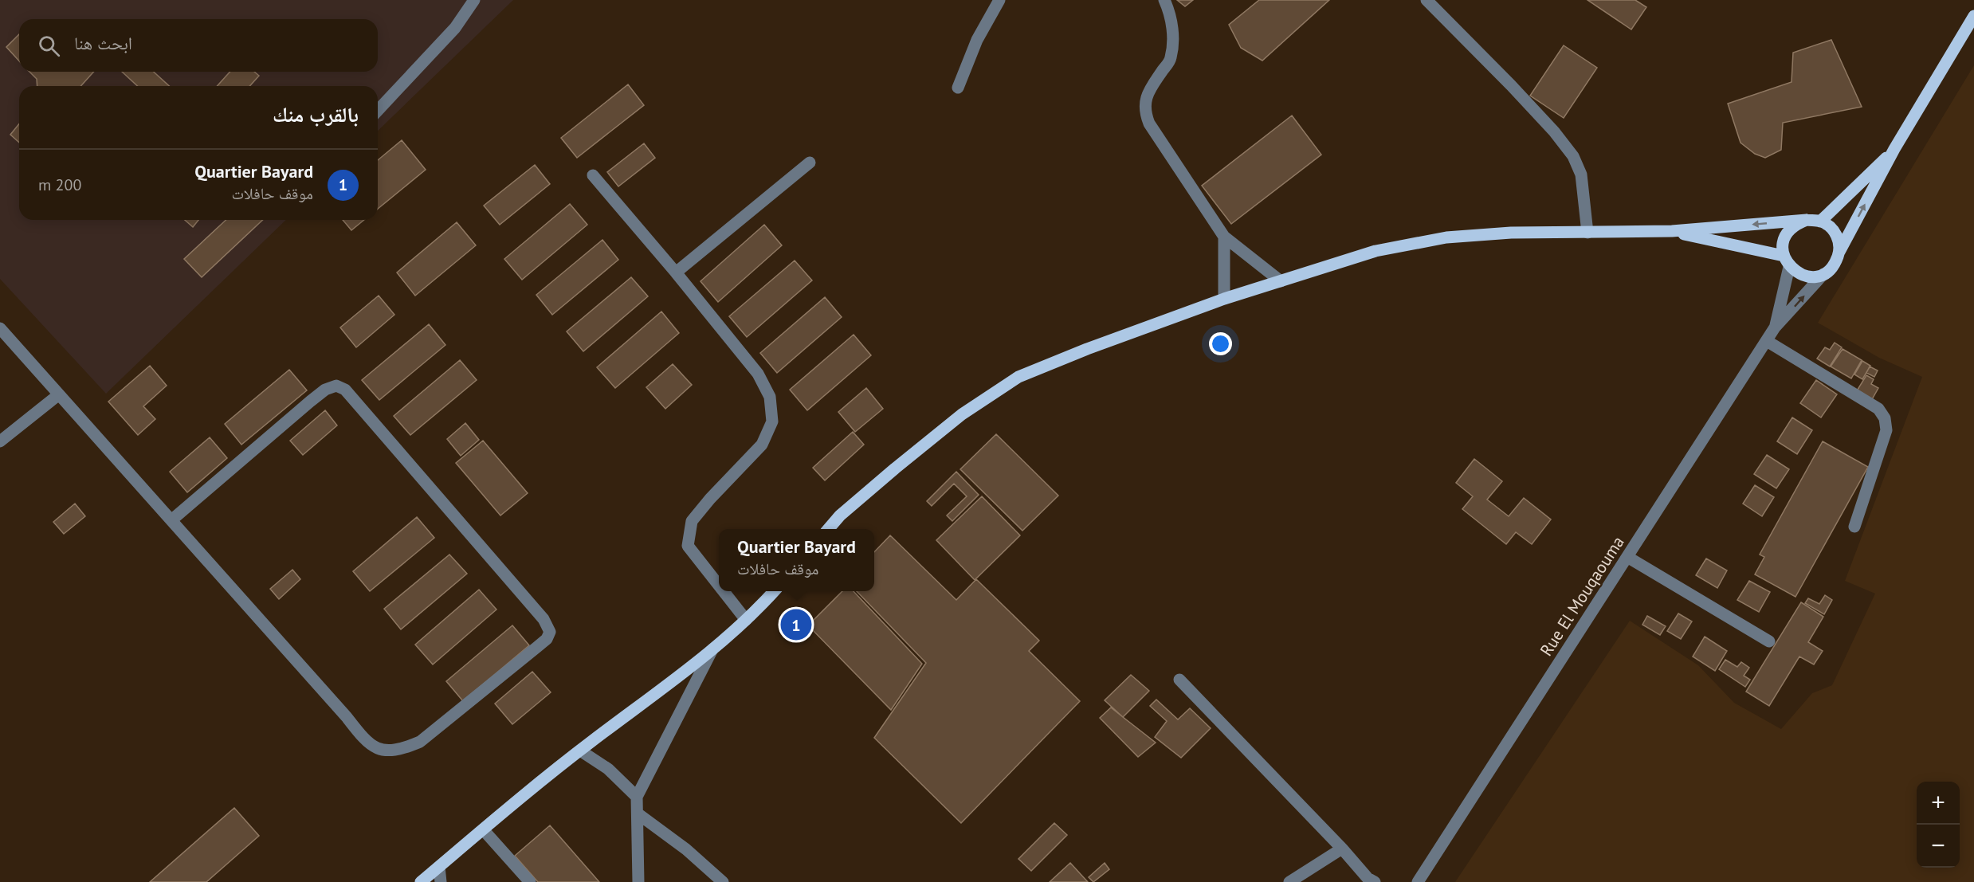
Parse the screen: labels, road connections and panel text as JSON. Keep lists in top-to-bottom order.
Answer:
{
  "streets": {
    "street": ["Rue El Mouqaouma"]
  },
  "page": {
    "search": "ابحث هنا",
    "heading": "بالقرب منك",
    "list": [
      {
        "mark": "1",
        "name": "Quartier Bayard",
        "note": "موقف حافلات",
        "value": "200 m"
      }
    ],
    "popup": ["Quartier Bayard", "موقف حافلات"],
    "pins": "1",
    "map_buttons": ["+", "−"]
  }
}
